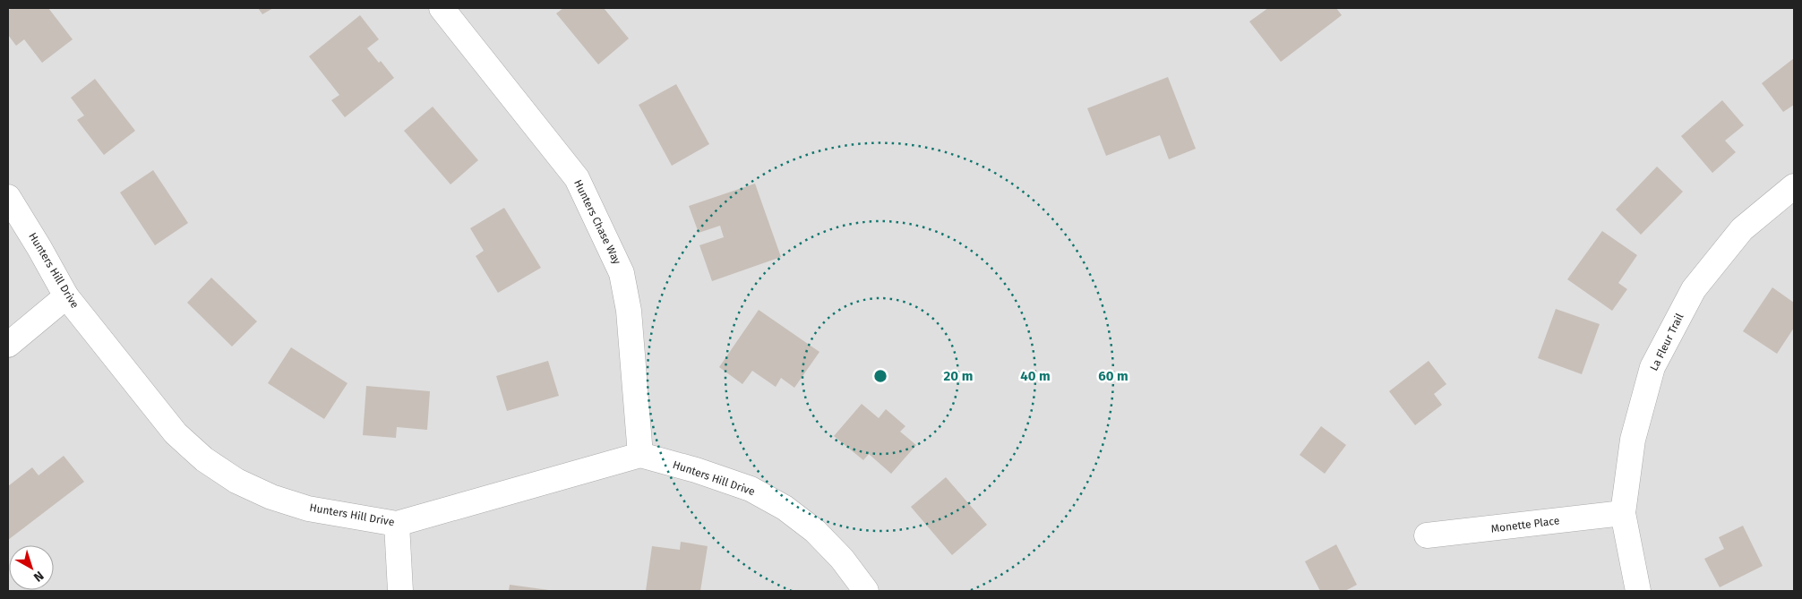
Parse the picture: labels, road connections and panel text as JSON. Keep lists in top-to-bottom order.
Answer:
{
  "streets": {
    "street": [
      "Hunters Chase Way",
      "Hunters Hill Drive",
      "La Fleur Trail",
      "Monette Place"
    ]
  },
  "crossings": [
    ["Hunters Chase Way", "Hunters Hill Drive"],
    ["La Fleur Trail", "Monette Place"]
  ],
  "north": "bottom right",
  "rings": ["20 m", "40 m", "60 m"]
}
